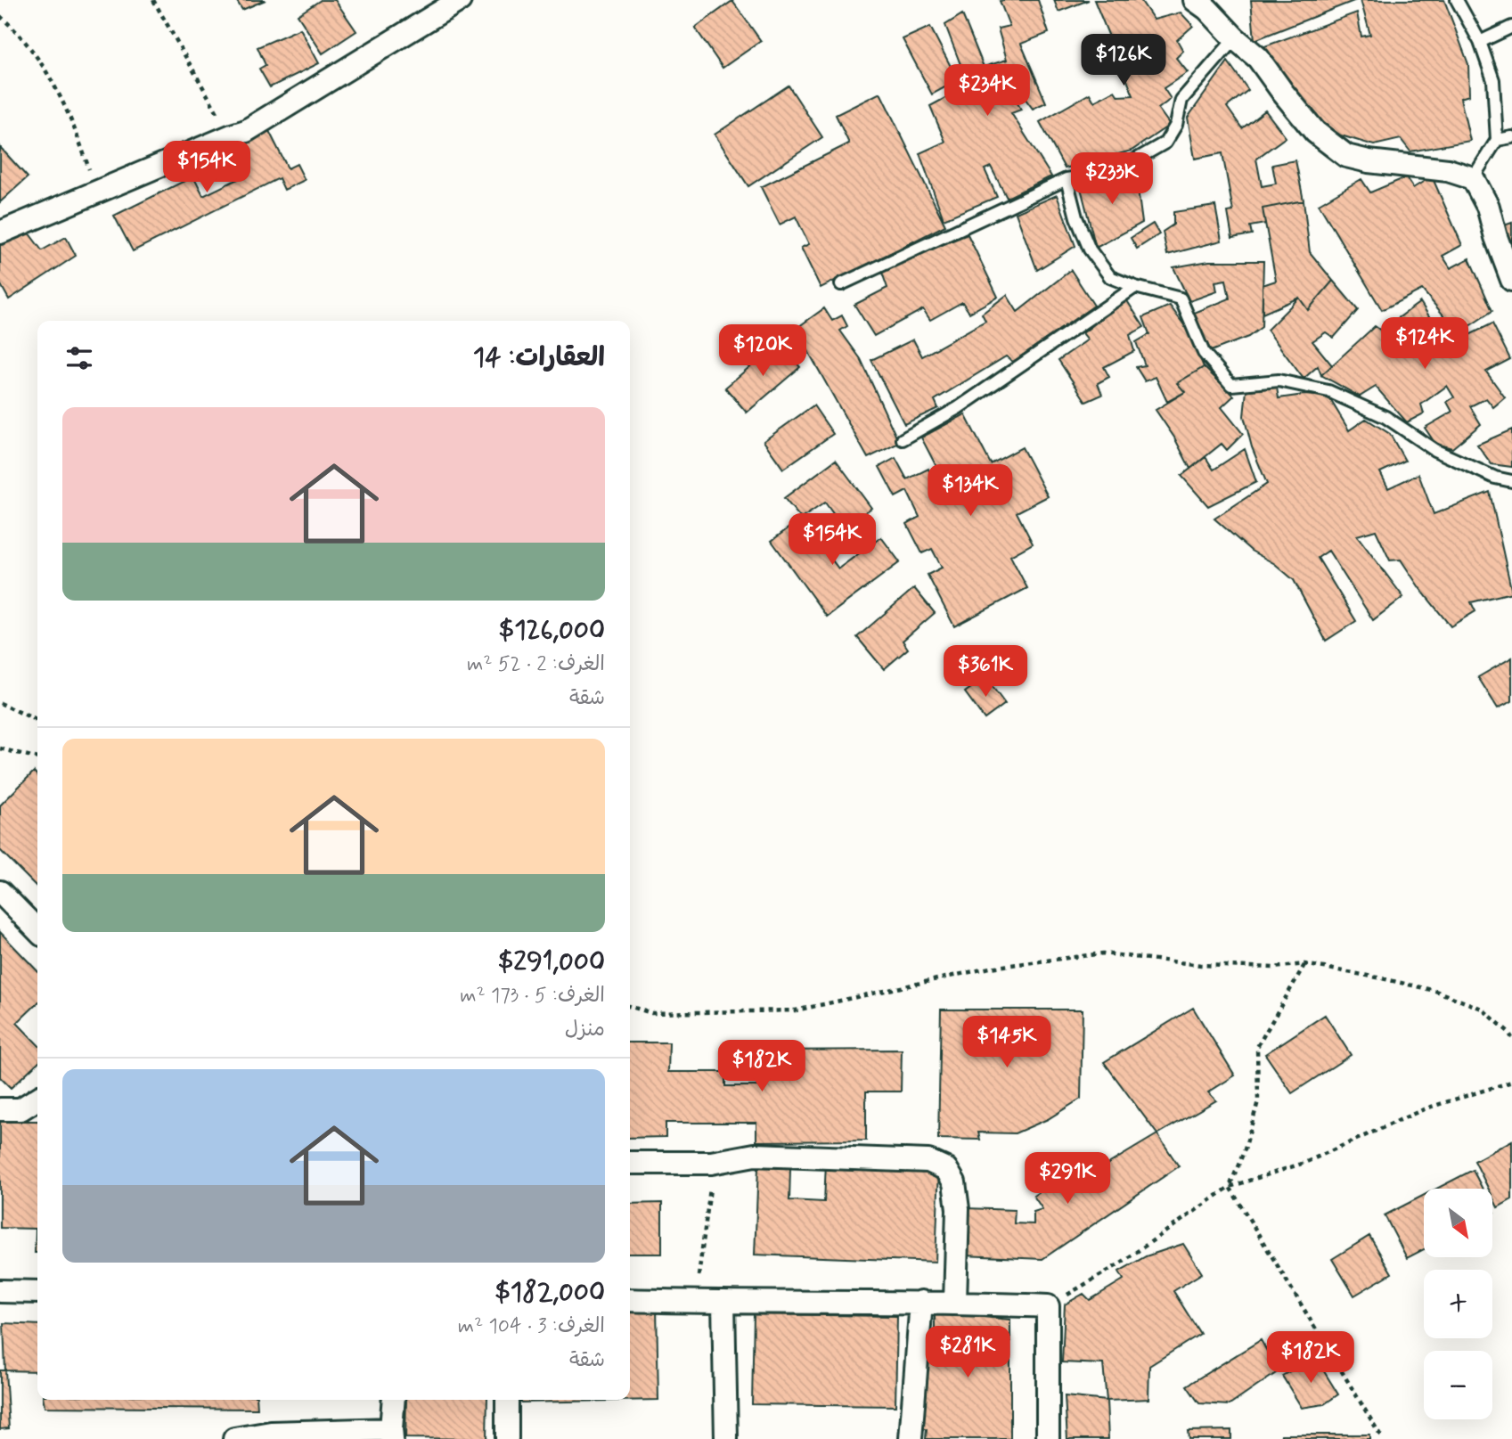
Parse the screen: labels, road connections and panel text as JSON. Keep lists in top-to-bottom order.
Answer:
{
  "north": "bottom right",
  "page": {
    "price": [
      "$126K",
      "$234K",
      "$154K",
      "$233K",
      "$124K",
      "$120K",
      "$134K",
      "$154K",
      "$361K",
      "$145K",
      "$182K",
      "$291K",
      "$281K",
      "$182K"
    ],
    "heading": "العقارات: 14",
    "list": [
      {
        "name": "$126,000",
        "note": "الغرف: 2 · 52 m² · شقة"
      },
      {
        "name": "$291,000",
        "note": "الغرف: 5 · 173 m² · منزل"
      },
      {
        "name": "$182,000",
        "note": "الغرف: 3 · 104 m² · شقة"
      }
    ],
    "map_buttons": ["+", "−"]
  }
}
